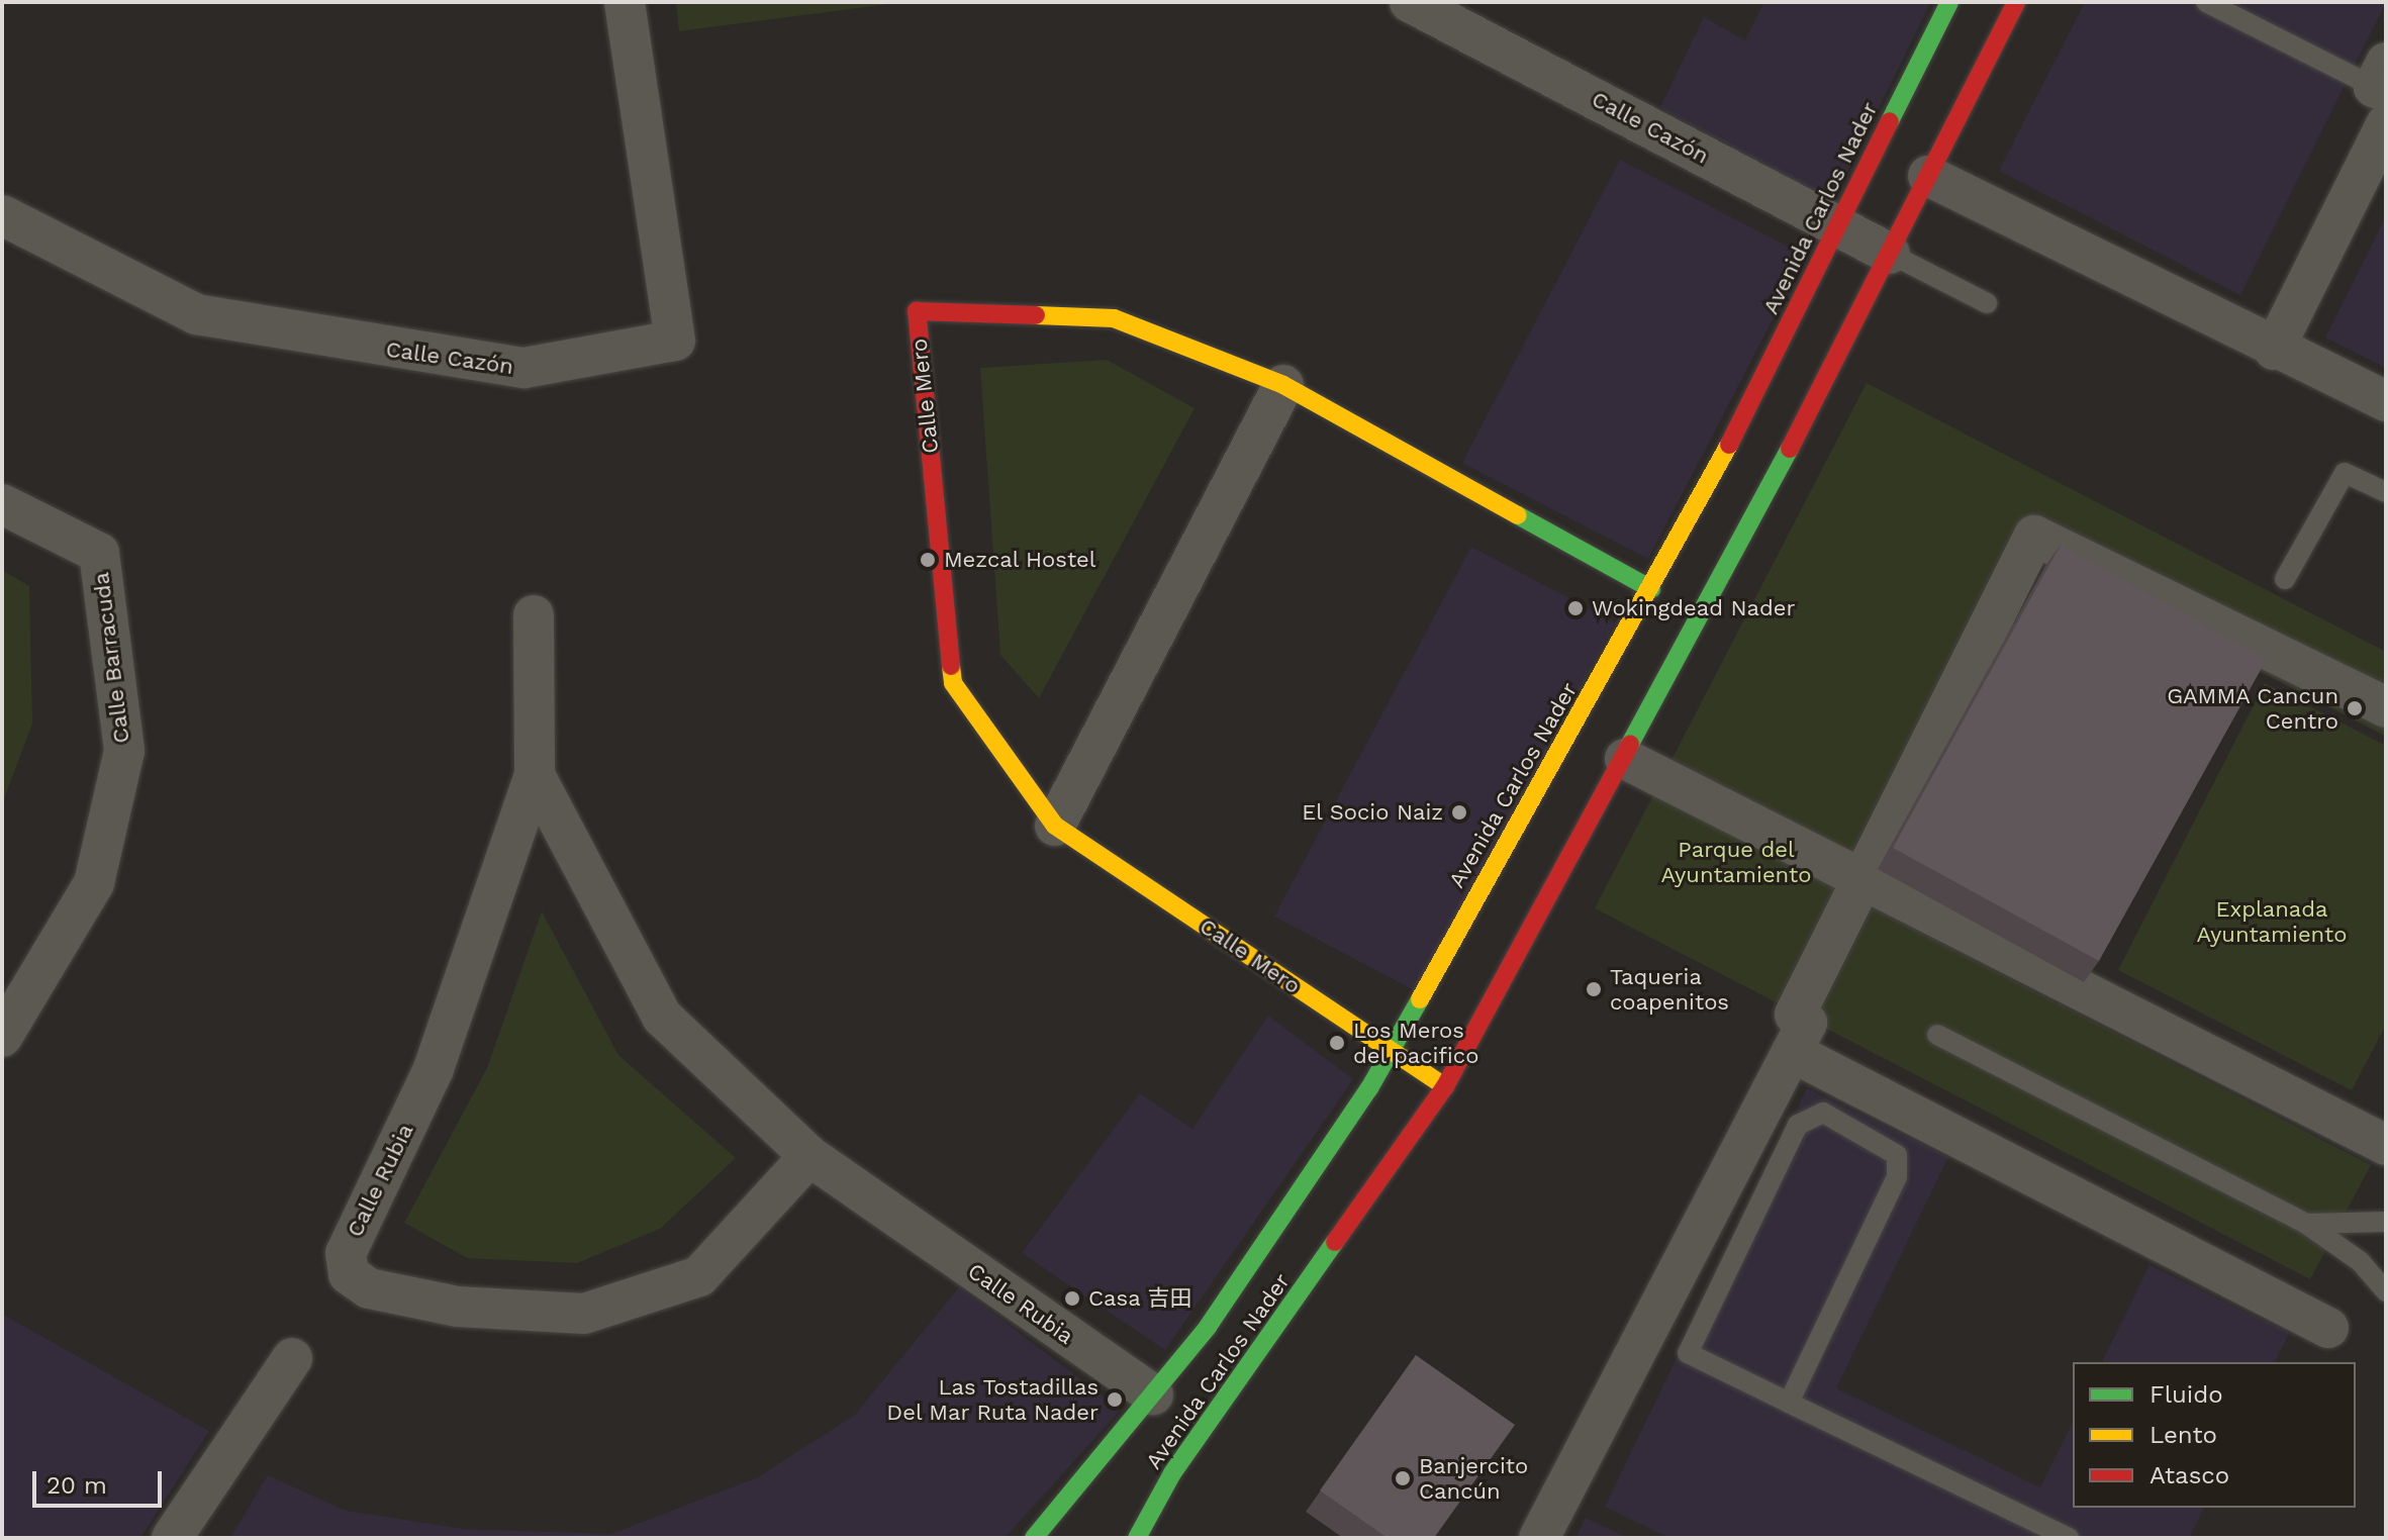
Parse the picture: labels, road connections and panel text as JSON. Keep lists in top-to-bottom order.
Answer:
{
  "streets": {
    "street": [
      "Calle Cazón",
      "Avenida Carlos Nader",
      "Calle Mero",
      "Calle Barracuda",
      "Calle Rubia"
    ]
  },
  "crossings": [
    ["Calle Cazón", "Avenida Carlos Nader"],
    ["Avenida Carlos Nader", "Calle Mero"],
    ["Avenida Carlos Nader", "Calle Rubia"]
  ],
  "parks": ["Parque del Ayuntamiento", "Explanada Ayuntamiento"],
  "places": [
    "Mezcal Hostel",
    "Wokingdead Nader",
    "GAMMA Cancun Centro",
    "El Socio Naiz",
    "Taqueria coapenitos",
    "Los Meros del pacifico",
    "Casa 吉田",
    "Las Tostadillas Del Mar Ruta Nader",
    "Banjercito Cancún"
  ],
  "legend": ["Fluido", "Lento", "Atasco"],
  "scale_bar": "20 m"
}
